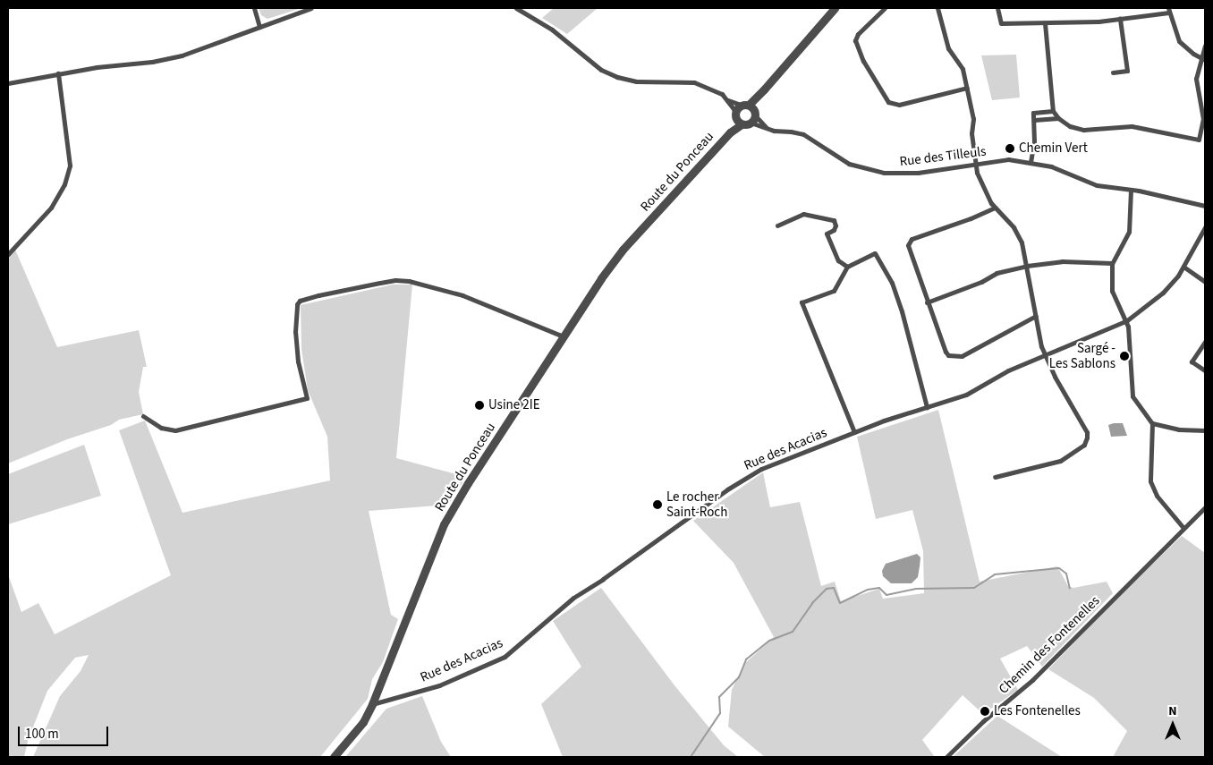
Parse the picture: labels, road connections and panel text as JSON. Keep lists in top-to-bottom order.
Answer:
{
  "streets": {
    "street": [
      "Rue des Tilleuls",
      "Route du Ponceau",
      "Rue des Acacias",
      "Chemin des Fontenelles"
    ]
  },
  "crossings": [
    ["Rue des Tilleuls", "Route du Ponceau"],
    ["Route du Ponceau", "Rue des Acacias"]
  ],
  "places": [
    "Chemin Vert",
    "Sargé - Les Sablons",
    "Usine 2IE",
    "Le rocher Saint-Roch",
    "Les Fontenelles"
  ],
  "scale_bar": "100 m",
  "north": "top"
}
